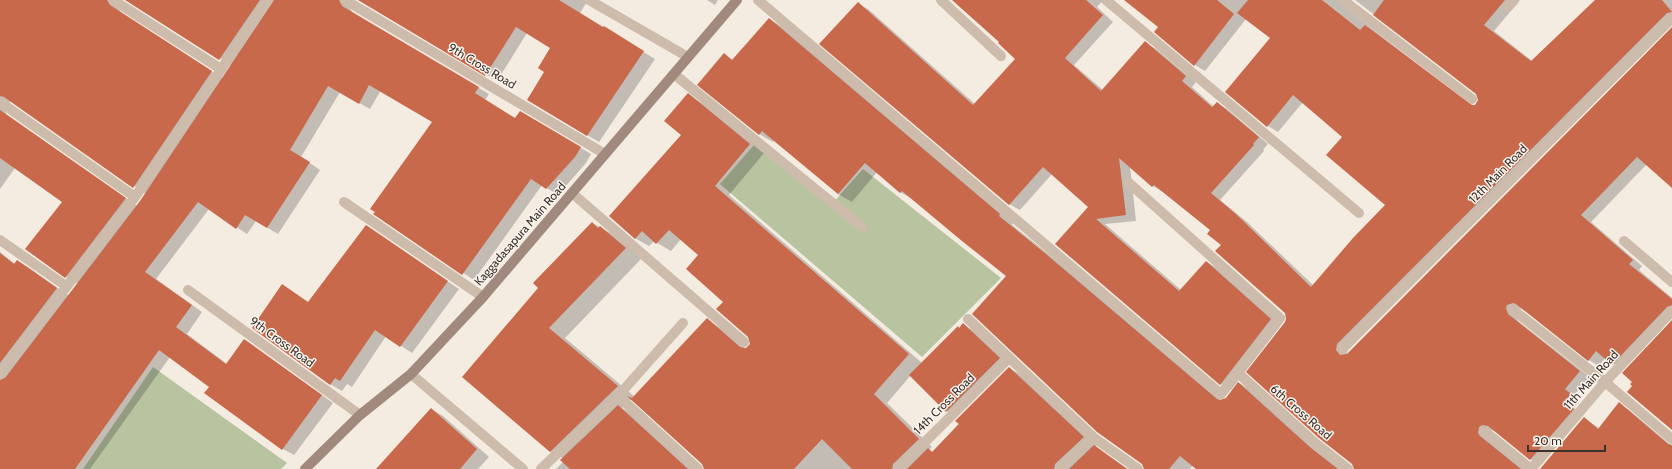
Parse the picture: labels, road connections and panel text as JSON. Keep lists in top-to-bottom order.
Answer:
{
  "streets": {
    "main road": ["Kaggadasapura Main Road"],
    "street": [
      "9th Cross Road",
      "12th Main Road",
      "11th Main Road",
      "14th Cross Road",
      "6th Cross Road"
    ]
  },
  "crossings": [
    ["9th Cross Road", "Kaggadasapura Main Road"]
  ],
  "scale_bar": "20 m"
}
